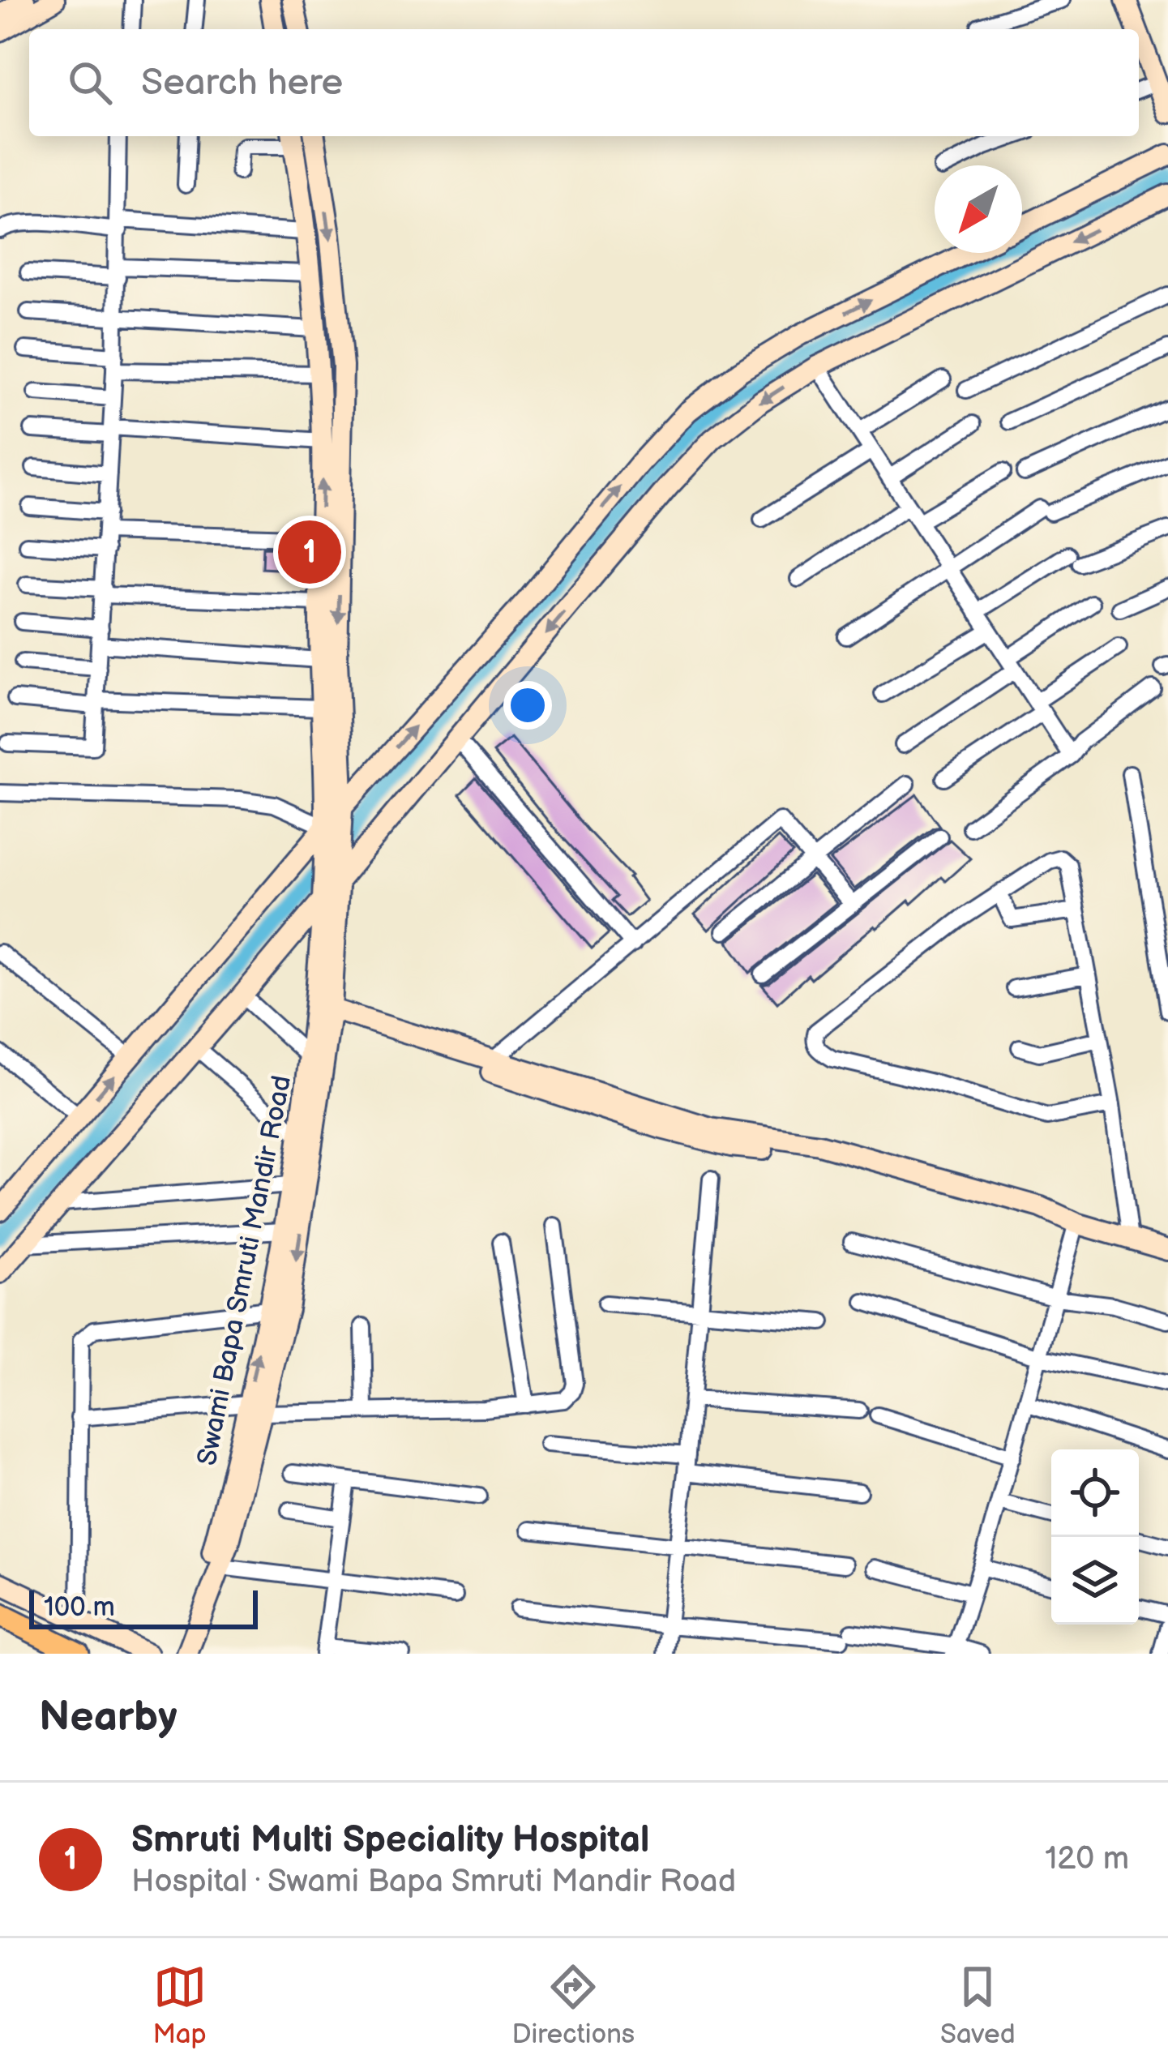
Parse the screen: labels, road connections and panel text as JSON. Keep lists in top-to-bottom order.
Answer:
{
  "streets": {
    "street": ["Swami Bapa Smruti Mandir Road"]
  },
  "scale_bar": "100 m",
  "north": "bottom left",
  "page": {
    "search": "Search here",
    "pins": "1",
    "scale": "100 m",
    "heading": "Nearby",
    "list": [
      {
        "mark": "1",
        "name": "Smruti Multi Speciality Hospital",
        "note": "Hospital · Swami Bapa Smruti Mandir Road",
        "value": "120 m"
      }
    ],
    "nav": ["Map", "Directions", "Saved"]
  }
}
